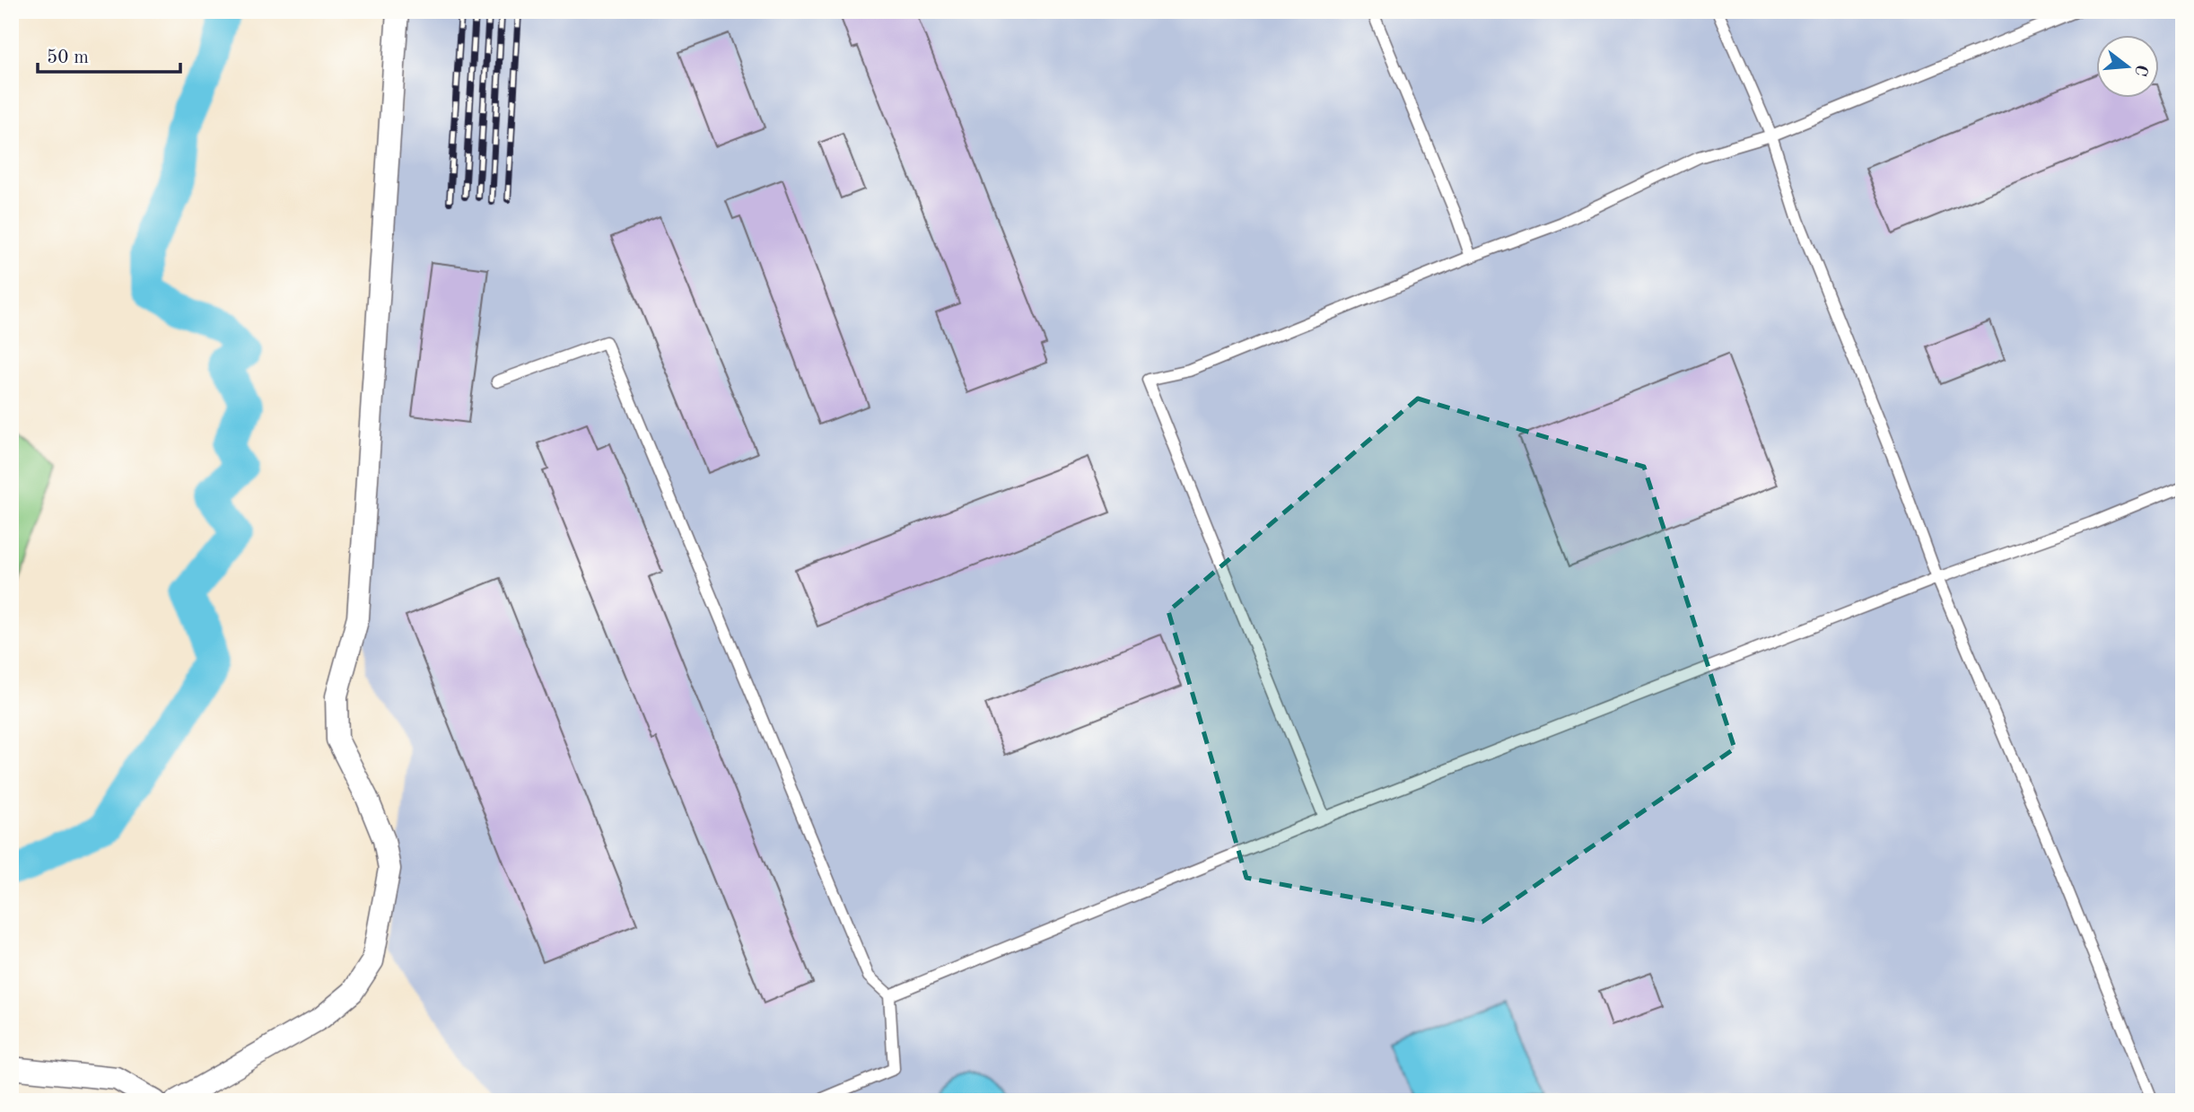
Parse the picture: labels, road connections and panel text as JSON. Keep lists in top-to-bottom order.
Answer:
{
  "scale_bar": "50 m",
  "north": "right"
}
